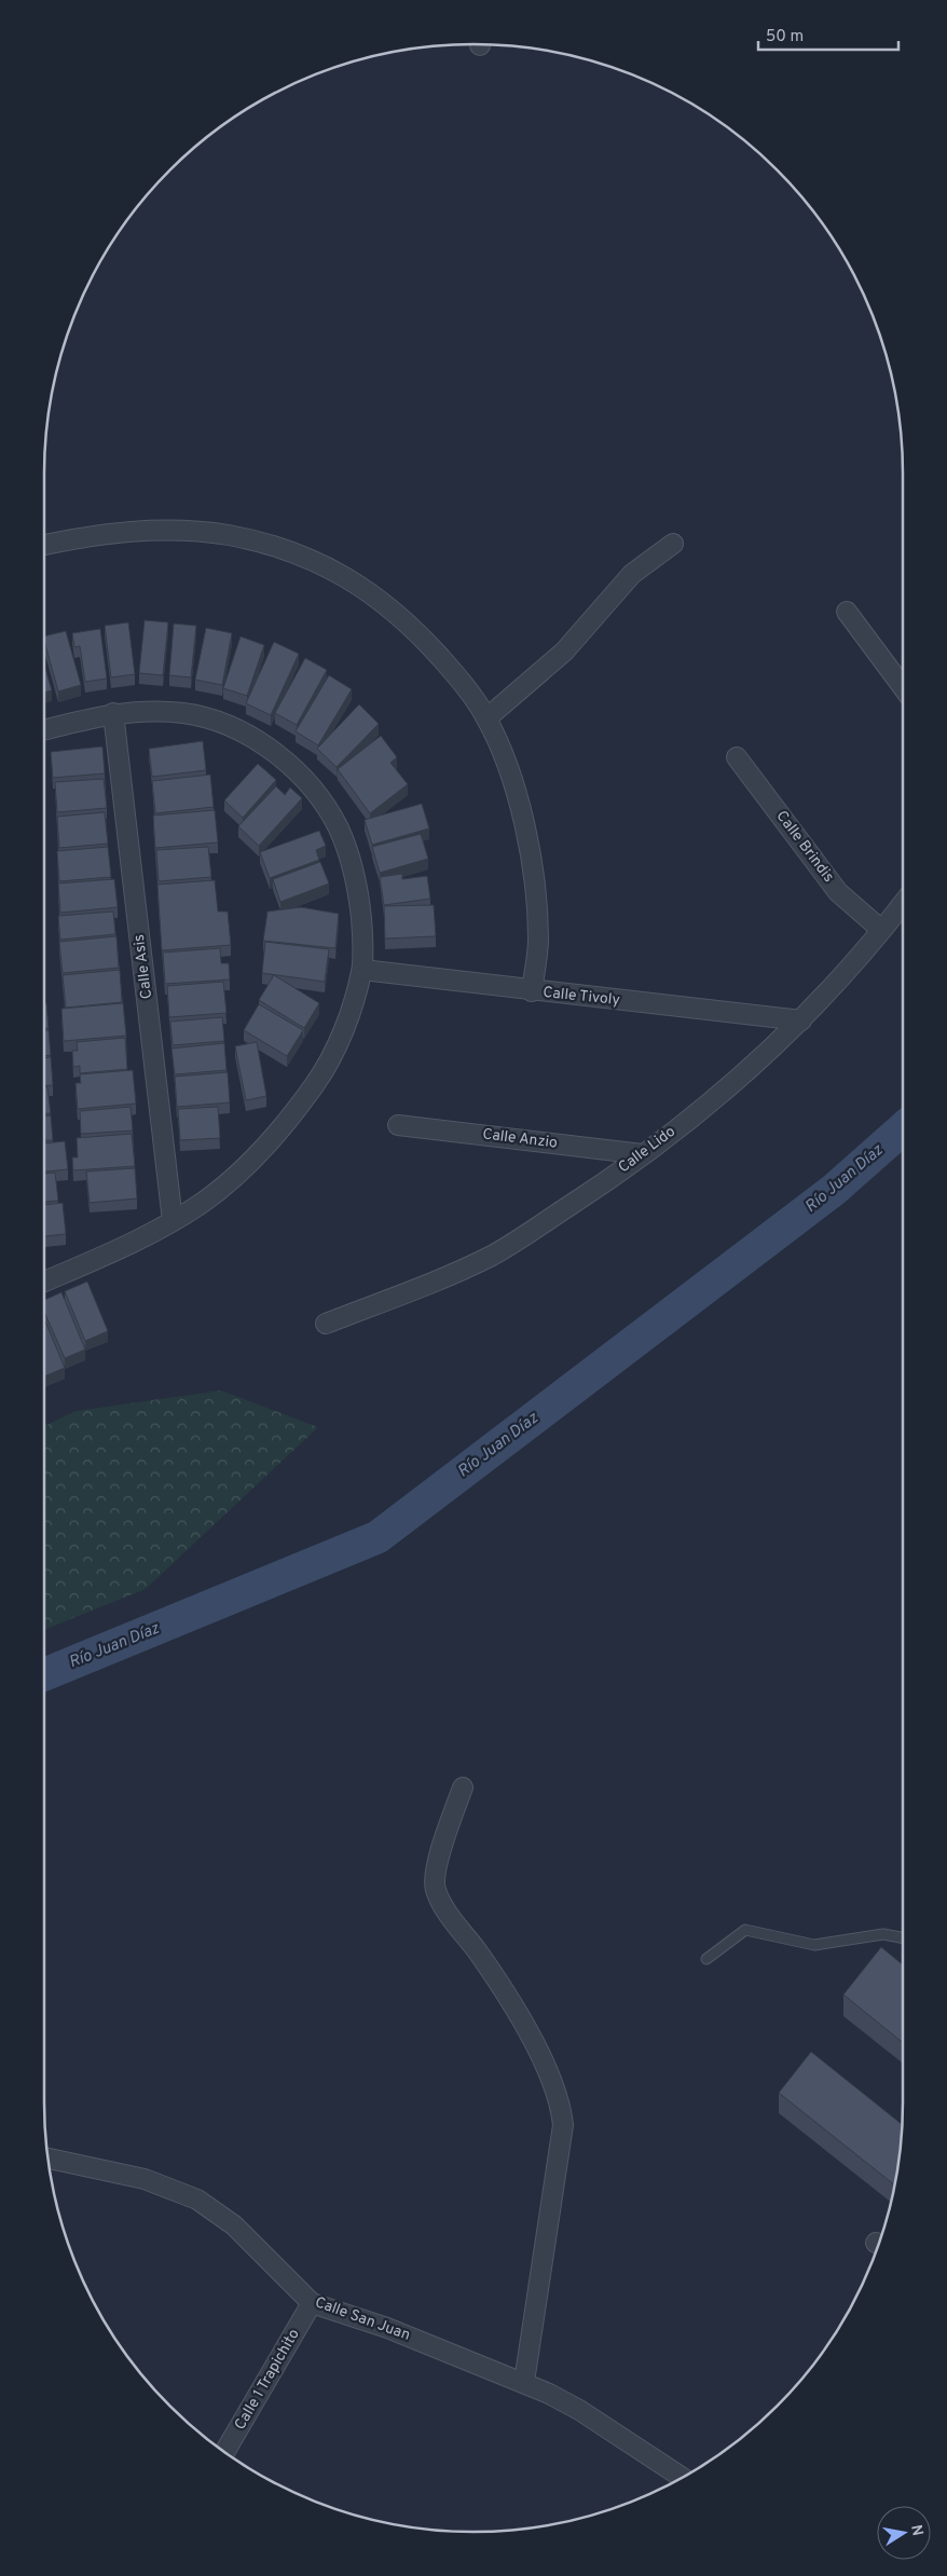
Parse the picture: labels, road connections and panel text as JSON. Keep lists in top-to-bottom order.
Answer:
{
  "streets": {
    "street": [
      "Calle Brindis",
      "Calle Asis",
      "Calle Tivoly",
      "Calle Anzio",
      "Calle Lido",
      "Calle San Juan",
      "Calle 1 Trapichito"
    ]
  },
  "crossings": [
    ["Calle Brindis", "Calle Lido"],
    ["Calle Tivoly", "Calle Lido"],
    ["Calle Anzio", "Calle Lido"],
    ["Calle San Juan", "Calle 1 Trapichito"]
  ],
  "water": ["Río Juan Díaz"],
  "scale_bar": "50 m",
  "north": "right"
}
